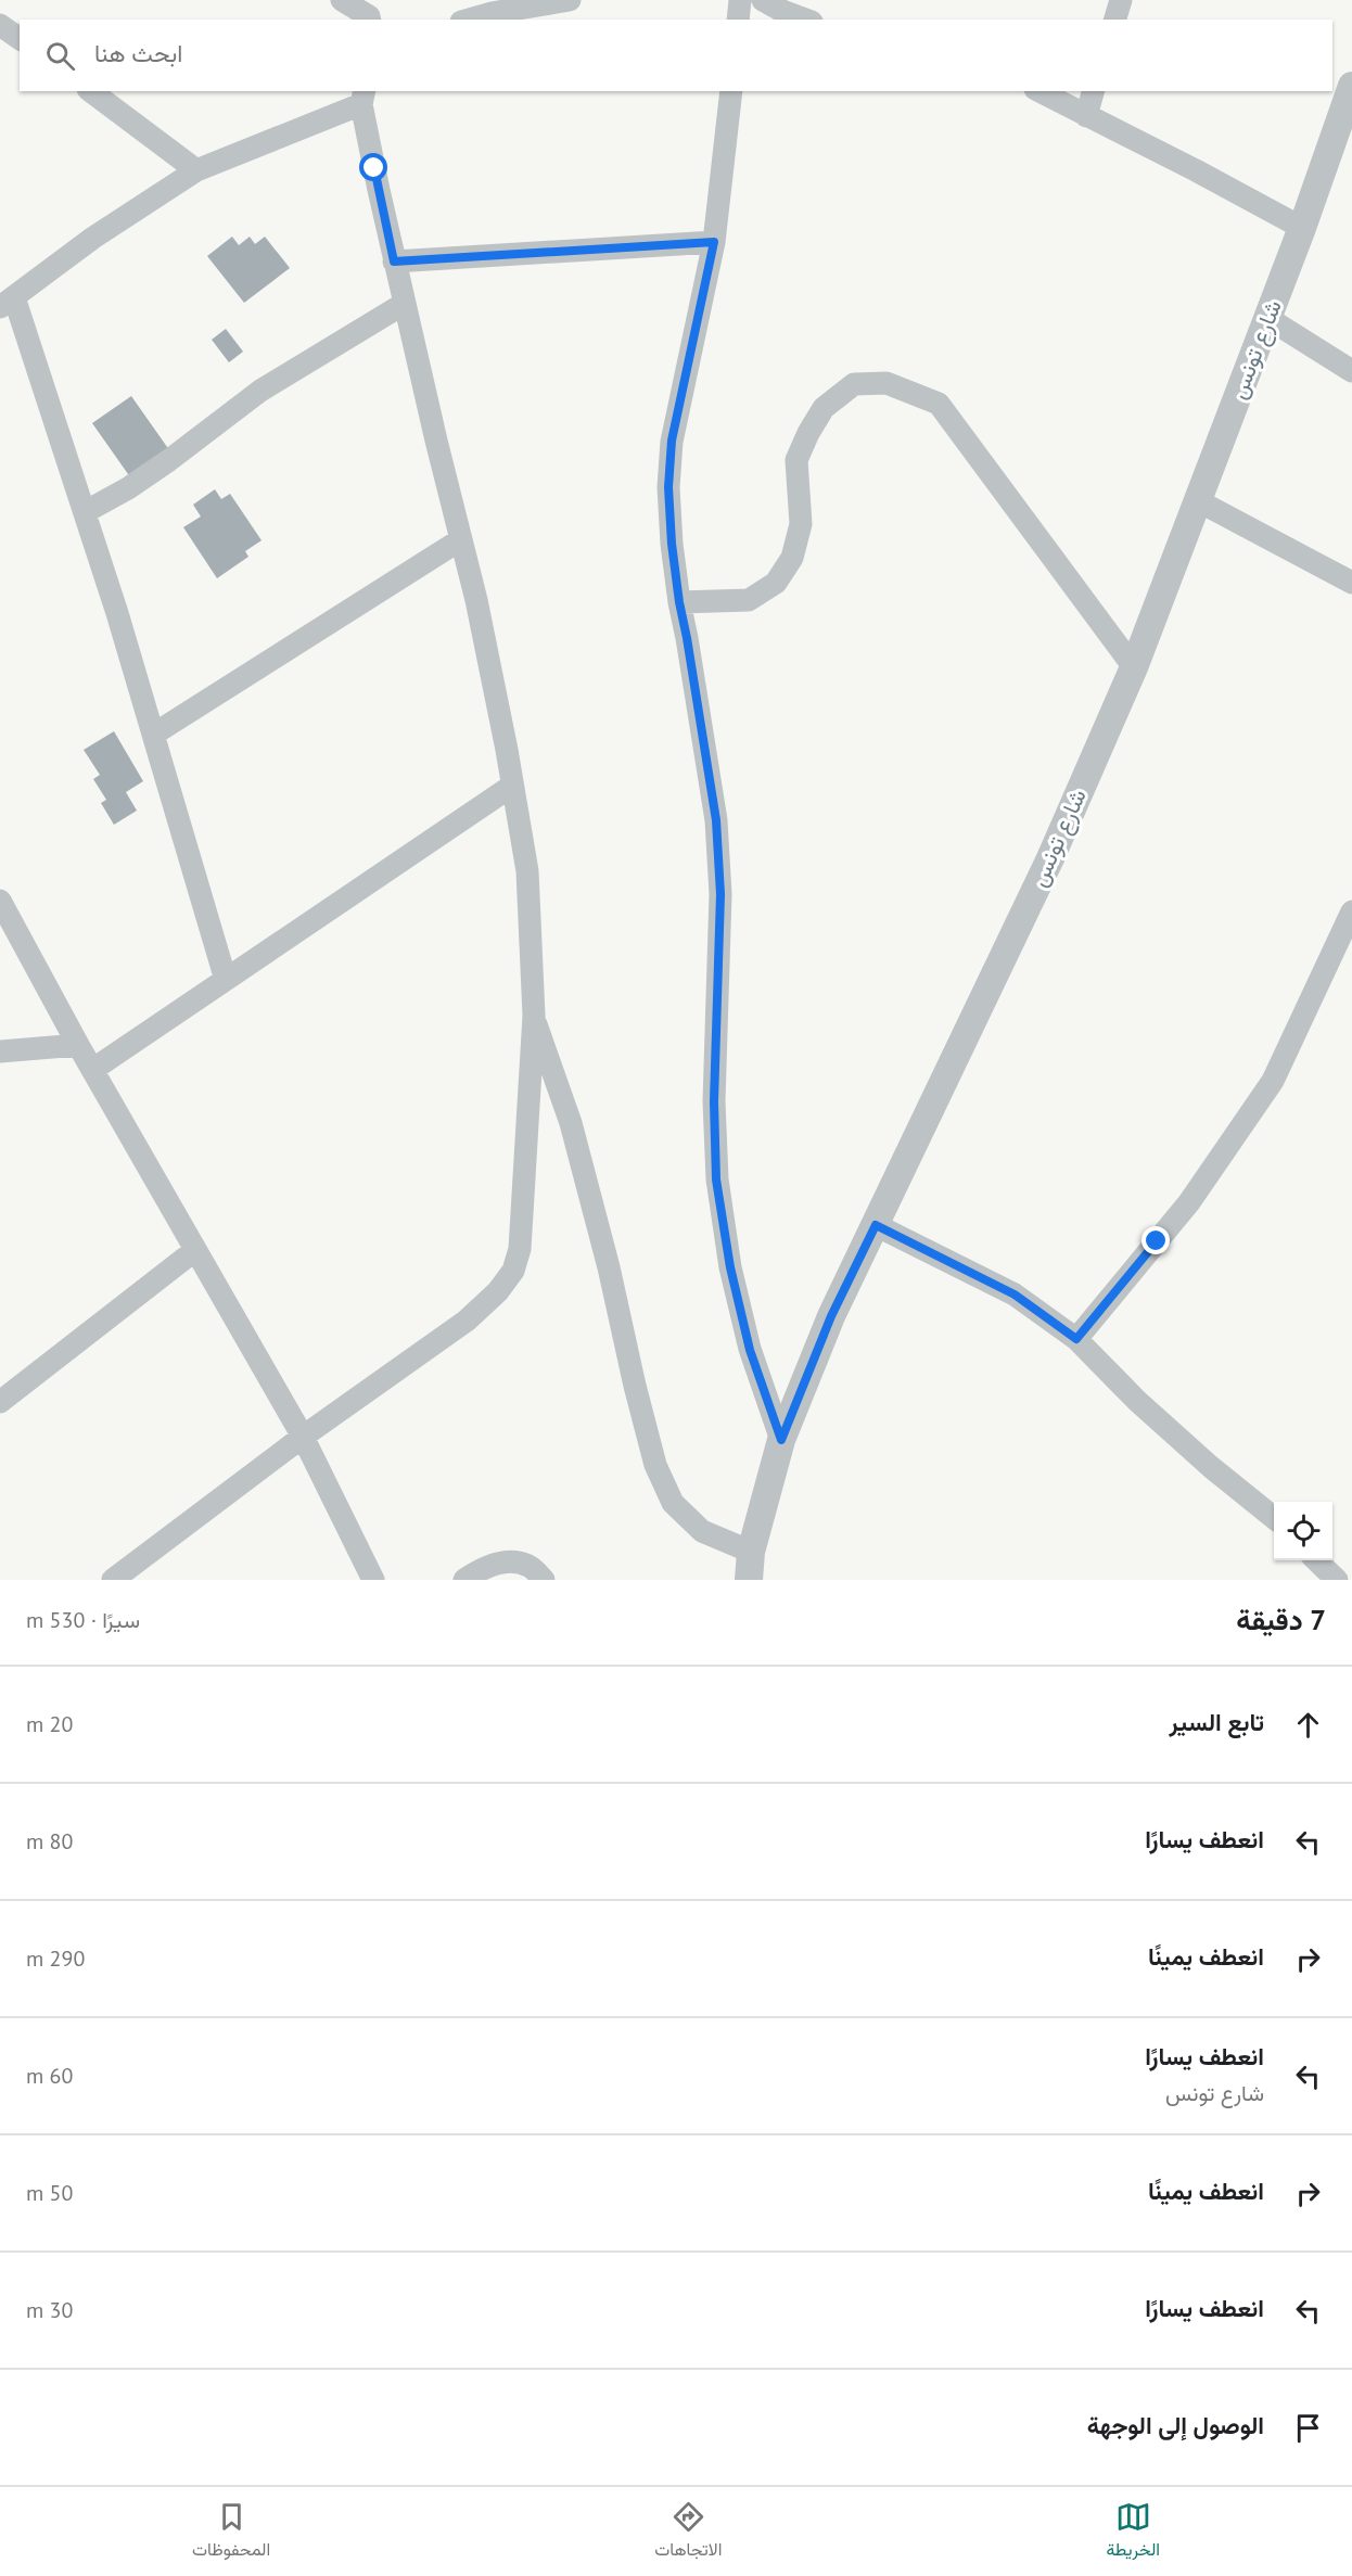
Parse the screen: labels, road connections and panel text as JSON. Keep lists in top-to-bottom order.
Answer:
{
  "streets": {
    "street": ["شارع تونس"]
  },
  "page": {
    "search": "ابحث هنا",
    "heading": ["7 دقيقة", "سيرًا · 530 m"],
    "list": [
      ["تابع السير", "20 m"],
      ["انعطف يسارًا", "80 m"],
      ["انعطف يمينًا", "290 m"],
      ["انعطف يسارًا", "شارع تونس", "60 m"],
      ["انعطف يمينًا", "50 m"],
      ["انعطف يسارًا", "30 m"],
      "الوصول إلى الوجهة"
    ],
    "nav": ["الخريطة", "الاتجاهات", "المحفوظات"]
  }
}
